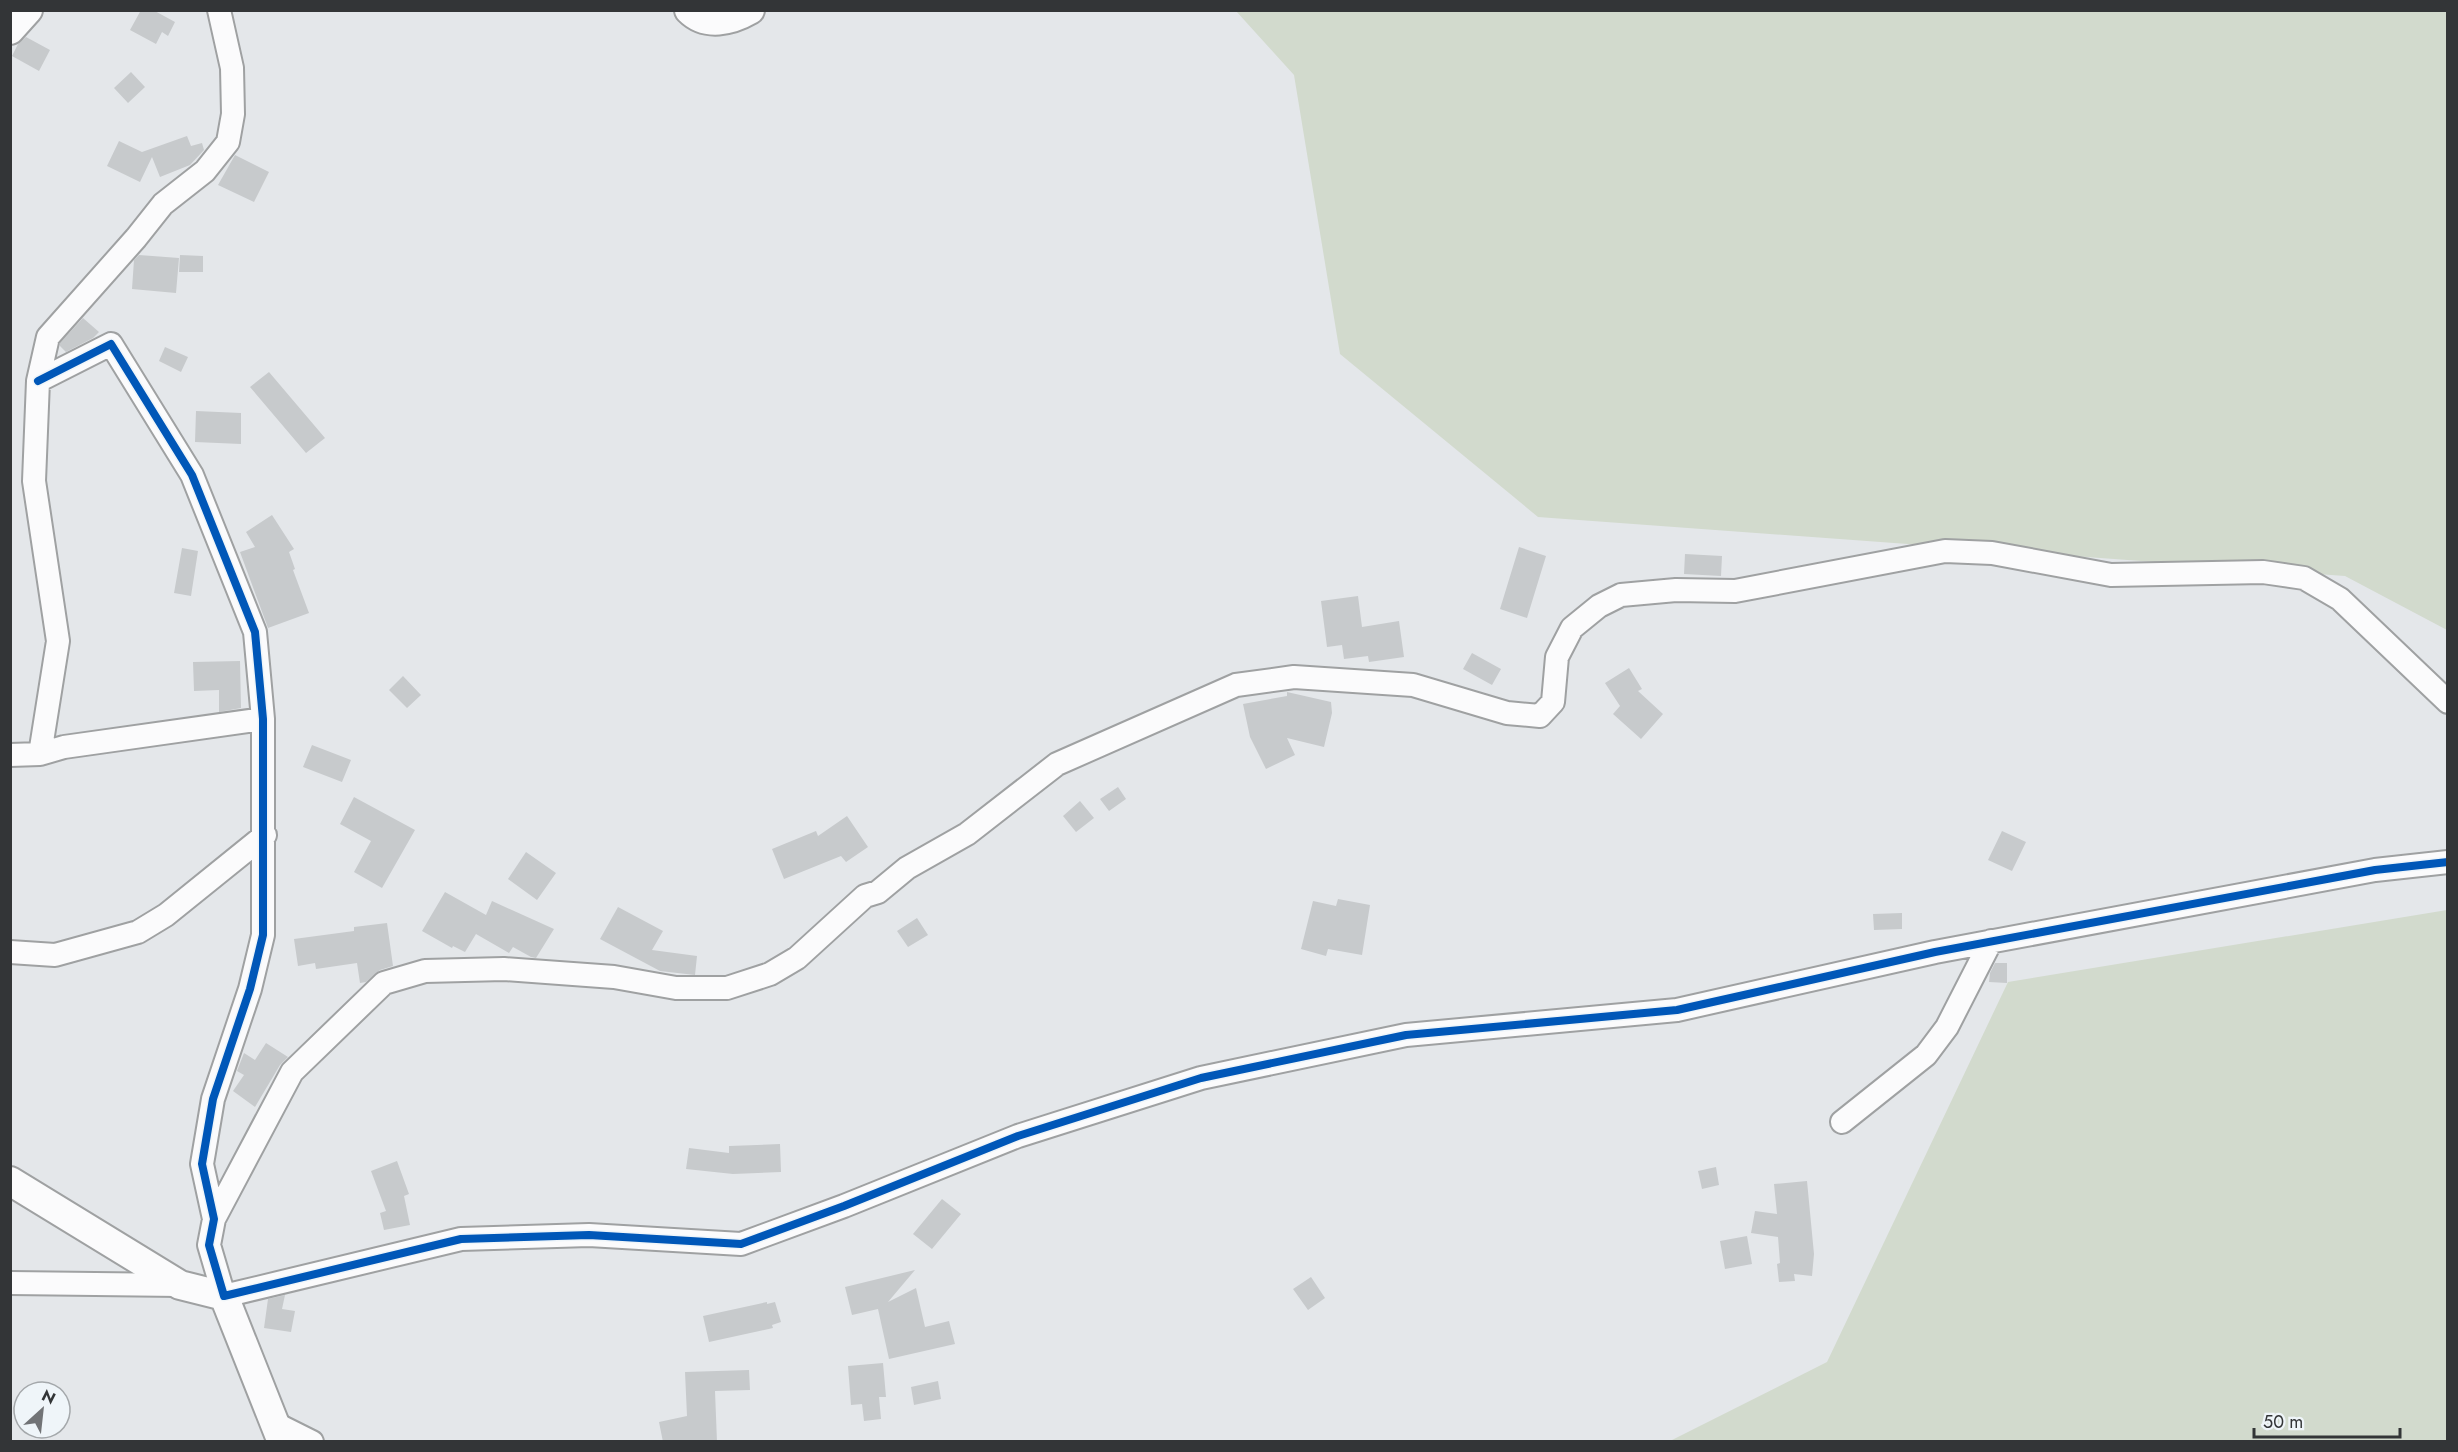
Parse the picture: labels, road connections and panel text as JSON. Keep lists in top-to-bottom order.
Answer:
{
  "scale_bar": "50 m",
  "north": "top right"
}
